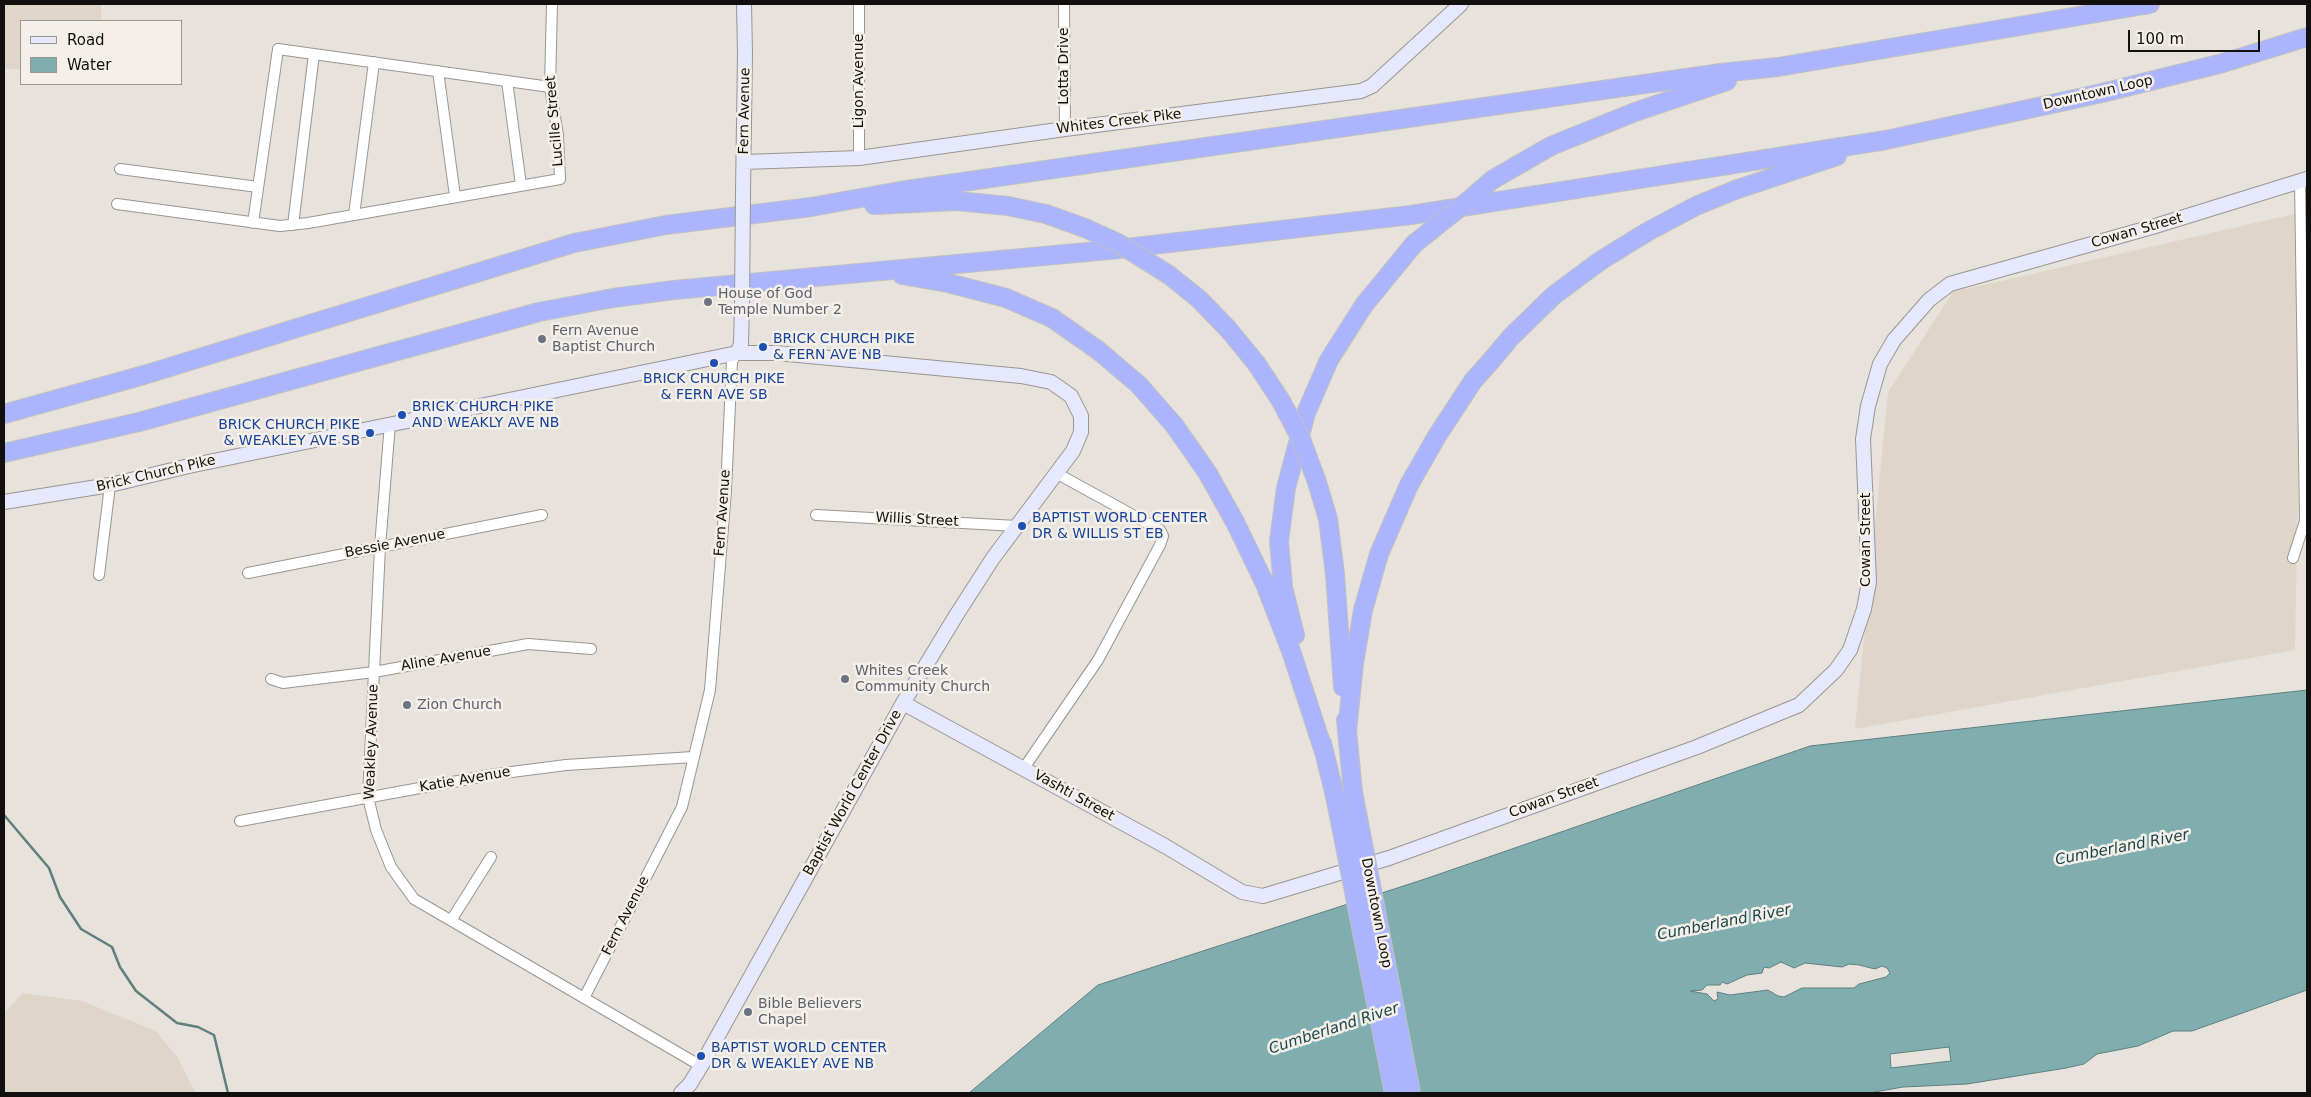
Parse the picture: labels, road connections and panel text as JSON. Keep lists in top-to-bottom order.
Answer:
{
  "streets": {
    "highway": ["Downtown Loop"],
    "street": [
      "Lotta Drive",
      "Ligon Avenue",
      "Fern Avenue",
      "Lucille Street",
      "Whites Creek Pike",
      "Cowan Street",
      "Brick Church Pike",
      "Willis Street",
      "Bessie Avenue",
      "Aline Avenue",
      "Weakley Avenue",
      "Katie Avenue",
      "Baptist World Center Drive",
      "Vashti Street"
    ]
  },
  "crossings": [
    ["Lotta Drive", "Whites Creek Pike"],
    ["Ligon Avenue", "Whites Creek Pike"],
    ["Fern Avenue", "Whites Creek Pike"],
    ["Fern Avenue", "Brick Church Pike"],
    ["Fern Avenue", "Weakley Avenue"],
    ["Fern Avenue", "Katie Avenue"],
    ["Cowan Street", "Vashti Street"],
    ["Brick Church Pike", "Weakley Avenue"],
    ["Brick Church Pike", "Baptist World Center Drive"],
    ["Willis Street", "Baptist World Center Drive"],
    ["Bessie Avenue", "Weakley Avenue"],
    ["Aline Avenue", "Weakley Avenue"],
    ["Weakley Avenue", "Katie Avenue"],
    ["Weakley Avenue", "Baptist World Center Drive"],
    ["Baptist World Center Drive", "Vashti Street"]
  ],
  "water": ["Cumberland River"],
  "places": [
    "House of God Temple Number 2",
    "Fern Avenue Baptist Church",
    "BRICK CHURCH PIKE & FERN AVE NB",
    "BRICK CHURCH PIKE & FERN AVE SB",
    "BRICK CHURCH PIKE AND WEAKLY AVE NB",
    "BRICK CHURCH PIKE & WEAKLEY AVE SB",
    "BAPTIST WORLD CENTER DR & WILLIS ST EB",
    "Whites Creek Community Church",
    "Zion Church",
    "Bible Believers Chapel",
    "BAPTIST WORLD CENTER DR & WEAKLEY AVE NB"
  ],
  "legend": ["Road", "Water"],
  "scale_bar": "100 m"
}
